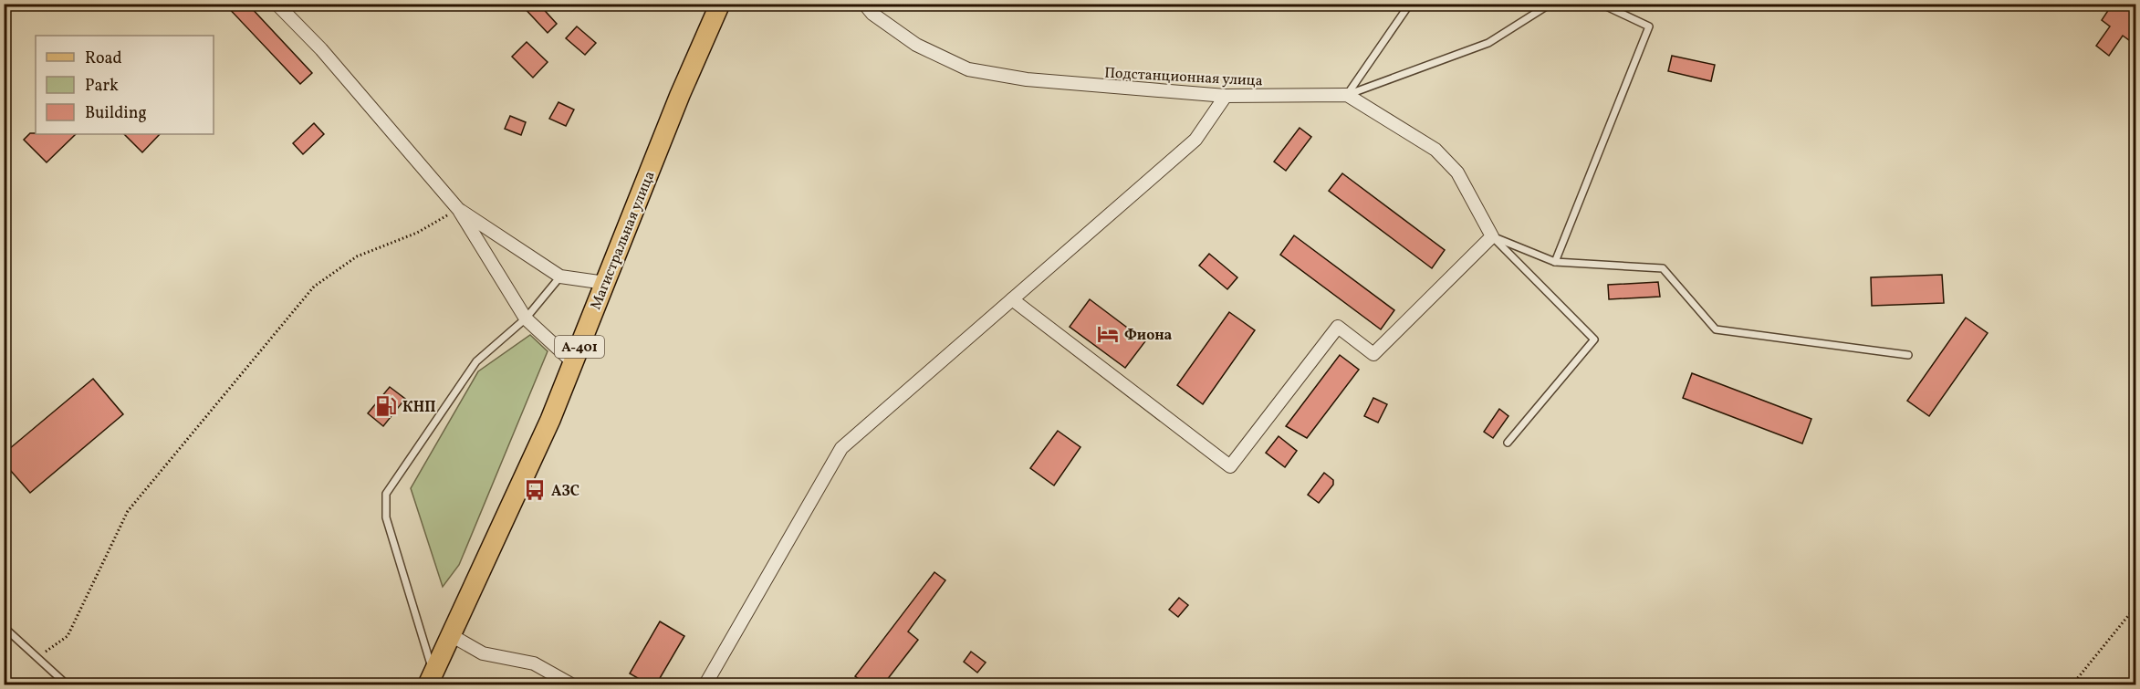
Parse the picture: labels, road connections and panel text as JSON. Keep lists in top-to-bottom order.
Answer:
{
  "streets": {
    "main road": ["Магистральная улица", "А-401"],
    "street": ["Подстанционная улица"]
  },
  "places": {
    "hotel": ["Фиона"],
    "fuel station": ["КНП"],
    "bus stop": ["АЗС"]
  },
  "legend": ["Road", "Park", "Building"]
}
